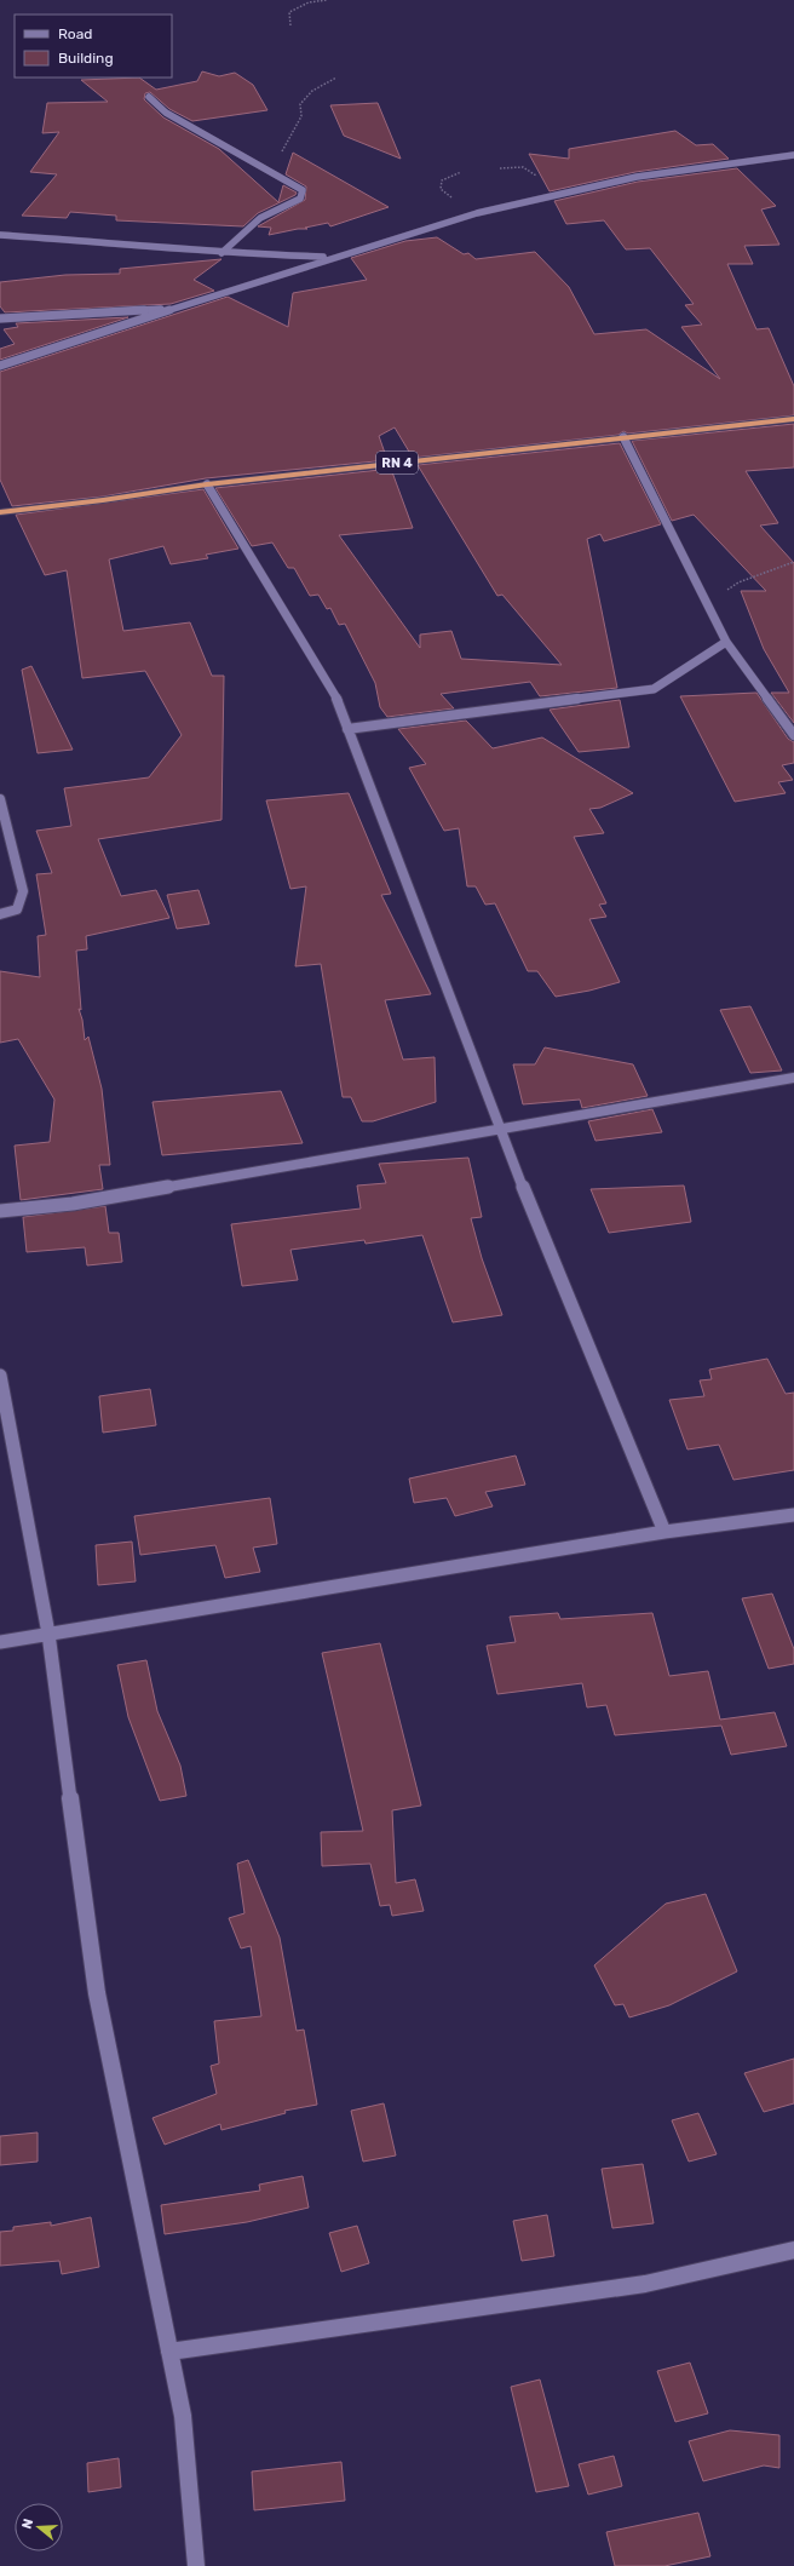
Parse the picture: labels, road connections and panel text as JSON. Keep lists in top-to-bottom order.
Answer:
{
  "streets": {
    "highway": ["RN 4"]
  },
  "legend": ["Road", "Building"],
  "north": "left"
}
